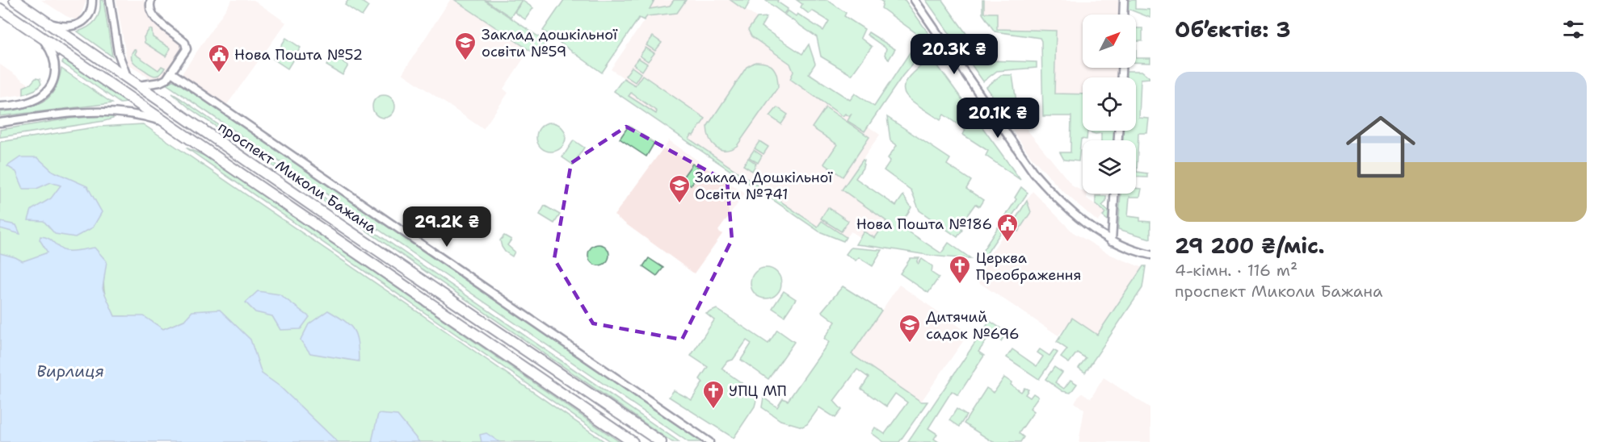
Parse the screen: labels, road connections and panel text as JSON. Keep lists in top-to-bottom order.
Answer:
{
  "streets": {
    "highway": ["проспект Миколи Бажана"]
  },
  "water": ["Вирлиця"],
  "places": {
    "school or university": ["Заклад дошкільної освіти №59", "Заклад Дошкільної Освіти №741", "Дитячий садок №696"],
    "public building": ["Нова Пошта №52", "Нова Пошта №186"],
    "church": ["Церква Преображення", "УПЦ МП"]
  },
  "north": "top right",
  "page": {
    "heading": "Об’єктів: 3",
    "price": ["20.3K ₴", "20.1K ₴", "29.2K ₴"],
    "list": [
      {
        "name": "29 200 ₴/міс.",
        "note": "4-кімн. · 116 m² · проспект Миколи Бажана"
      }
    ]
  }
}
